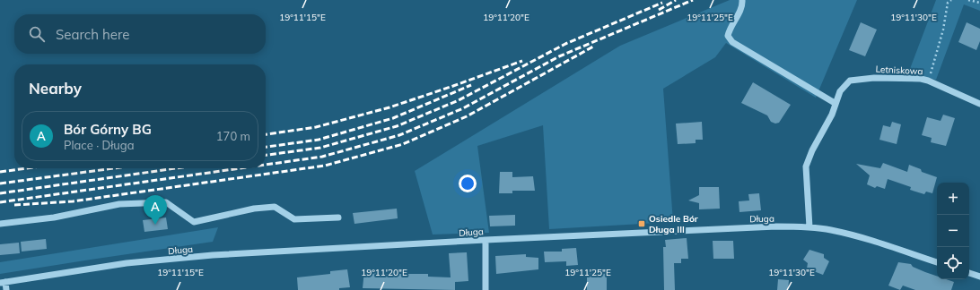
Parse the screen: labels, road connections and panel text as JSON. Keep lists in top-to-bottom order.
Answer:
{
  "streets": {
    "street": ["Letniskowa", "Długa"]
  },
  "places": {
    "transit": ["Osiedle Bór Długa III"]
  },
  "page": {
    "search": "Search here",
    "heading": "Nearby",
    "list": [
      {
        "mark": "A",
        "name": "Bór Górny BG",
        "note": "Place · Długa",
        "value": "170 m"
      }
    ],
    "map_buttons": ["+", "−"],
    "pins": "A"
  },
  "coordinates": [
    "19°11'20\"E",
    "19°11'15\"E",
    "19°11'25\"E",
    "19°11'30\"E"
  ]
}
